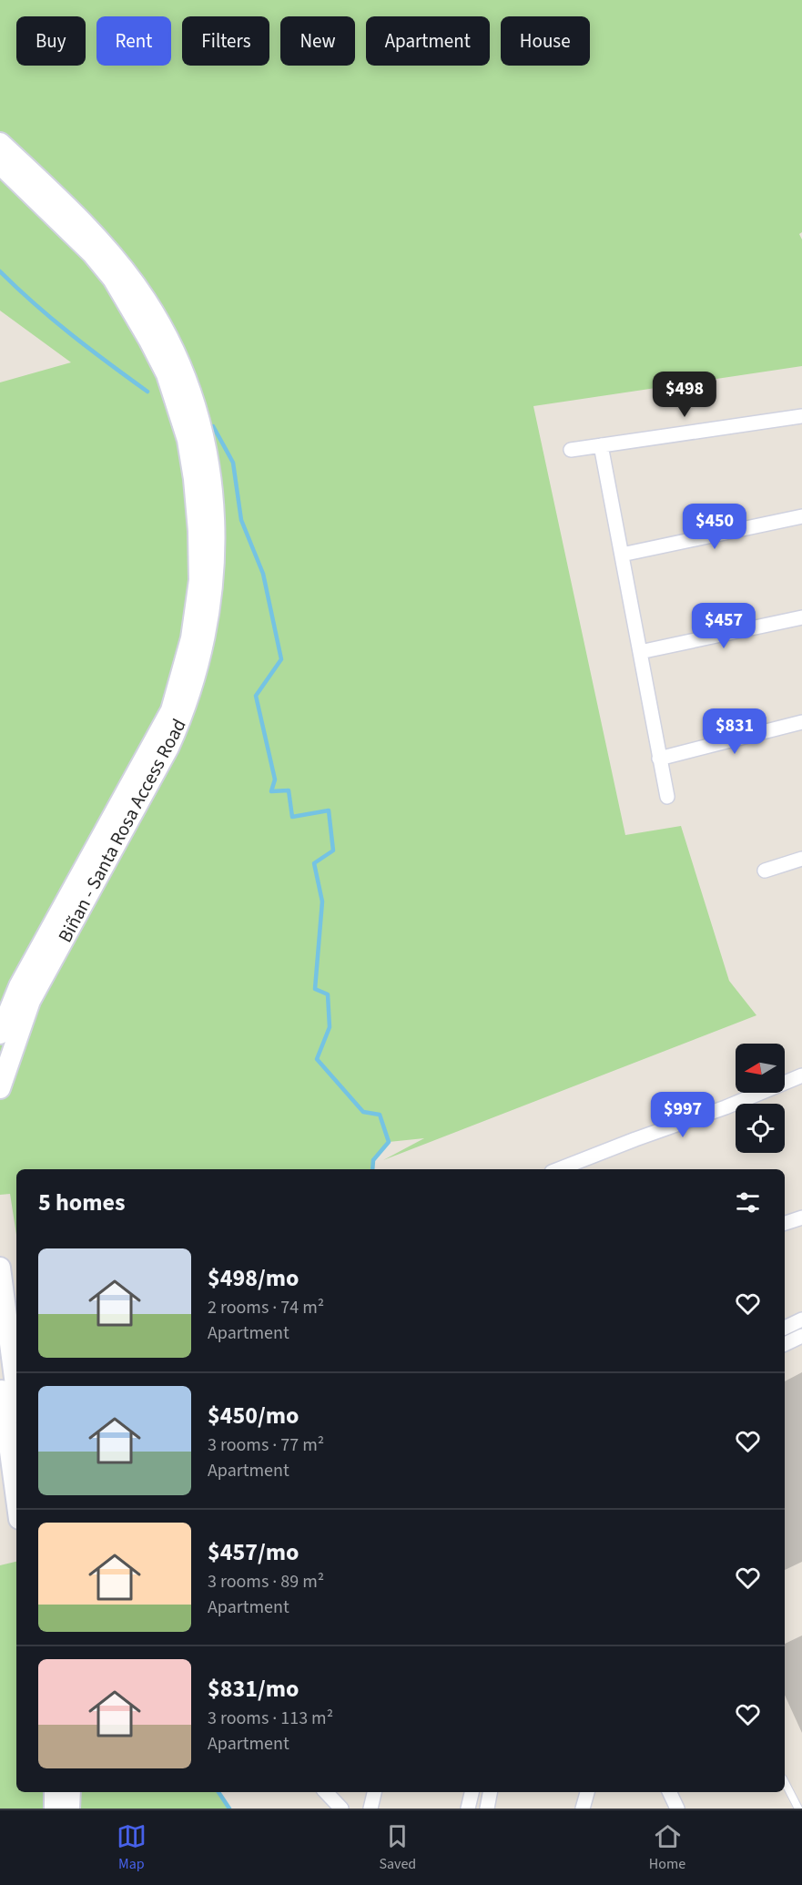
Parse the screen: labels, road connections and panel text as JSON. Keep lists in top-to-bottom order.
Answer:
{
  "streets": {
    "main road": ["Biñan - Santa Rosa Access Road"]
  },
  "north": "left",
  "page": {
    "chip": [
      "Buy",
      "Rent",
      "Filters",
      "New",
      "Apartment",
      "House"
    ],
    "price": [
      "$498",
      "$450",
      "$457",
      "$831",
      "$997"
    ],
    "heading": "5 homes",
    "list": [
      {
        "name": "$498/mo",
        "note": "2 rooms · 74 m² · Apartment"
      },
      {
        "name": "$450/mo",
        "note": "3 rooms · 77 m² · Apartment"
      },
      {
        "name": "$457/mo",
        "note": "3 rooms · 89 m² · Apartment"
      },
      {
        "name": "$831/mo",
        "note": "3 rooms · 113 m² · Apartment"
      }
    ],
    "tabs": ["Map", "Saved", "Home"]
  }
}
